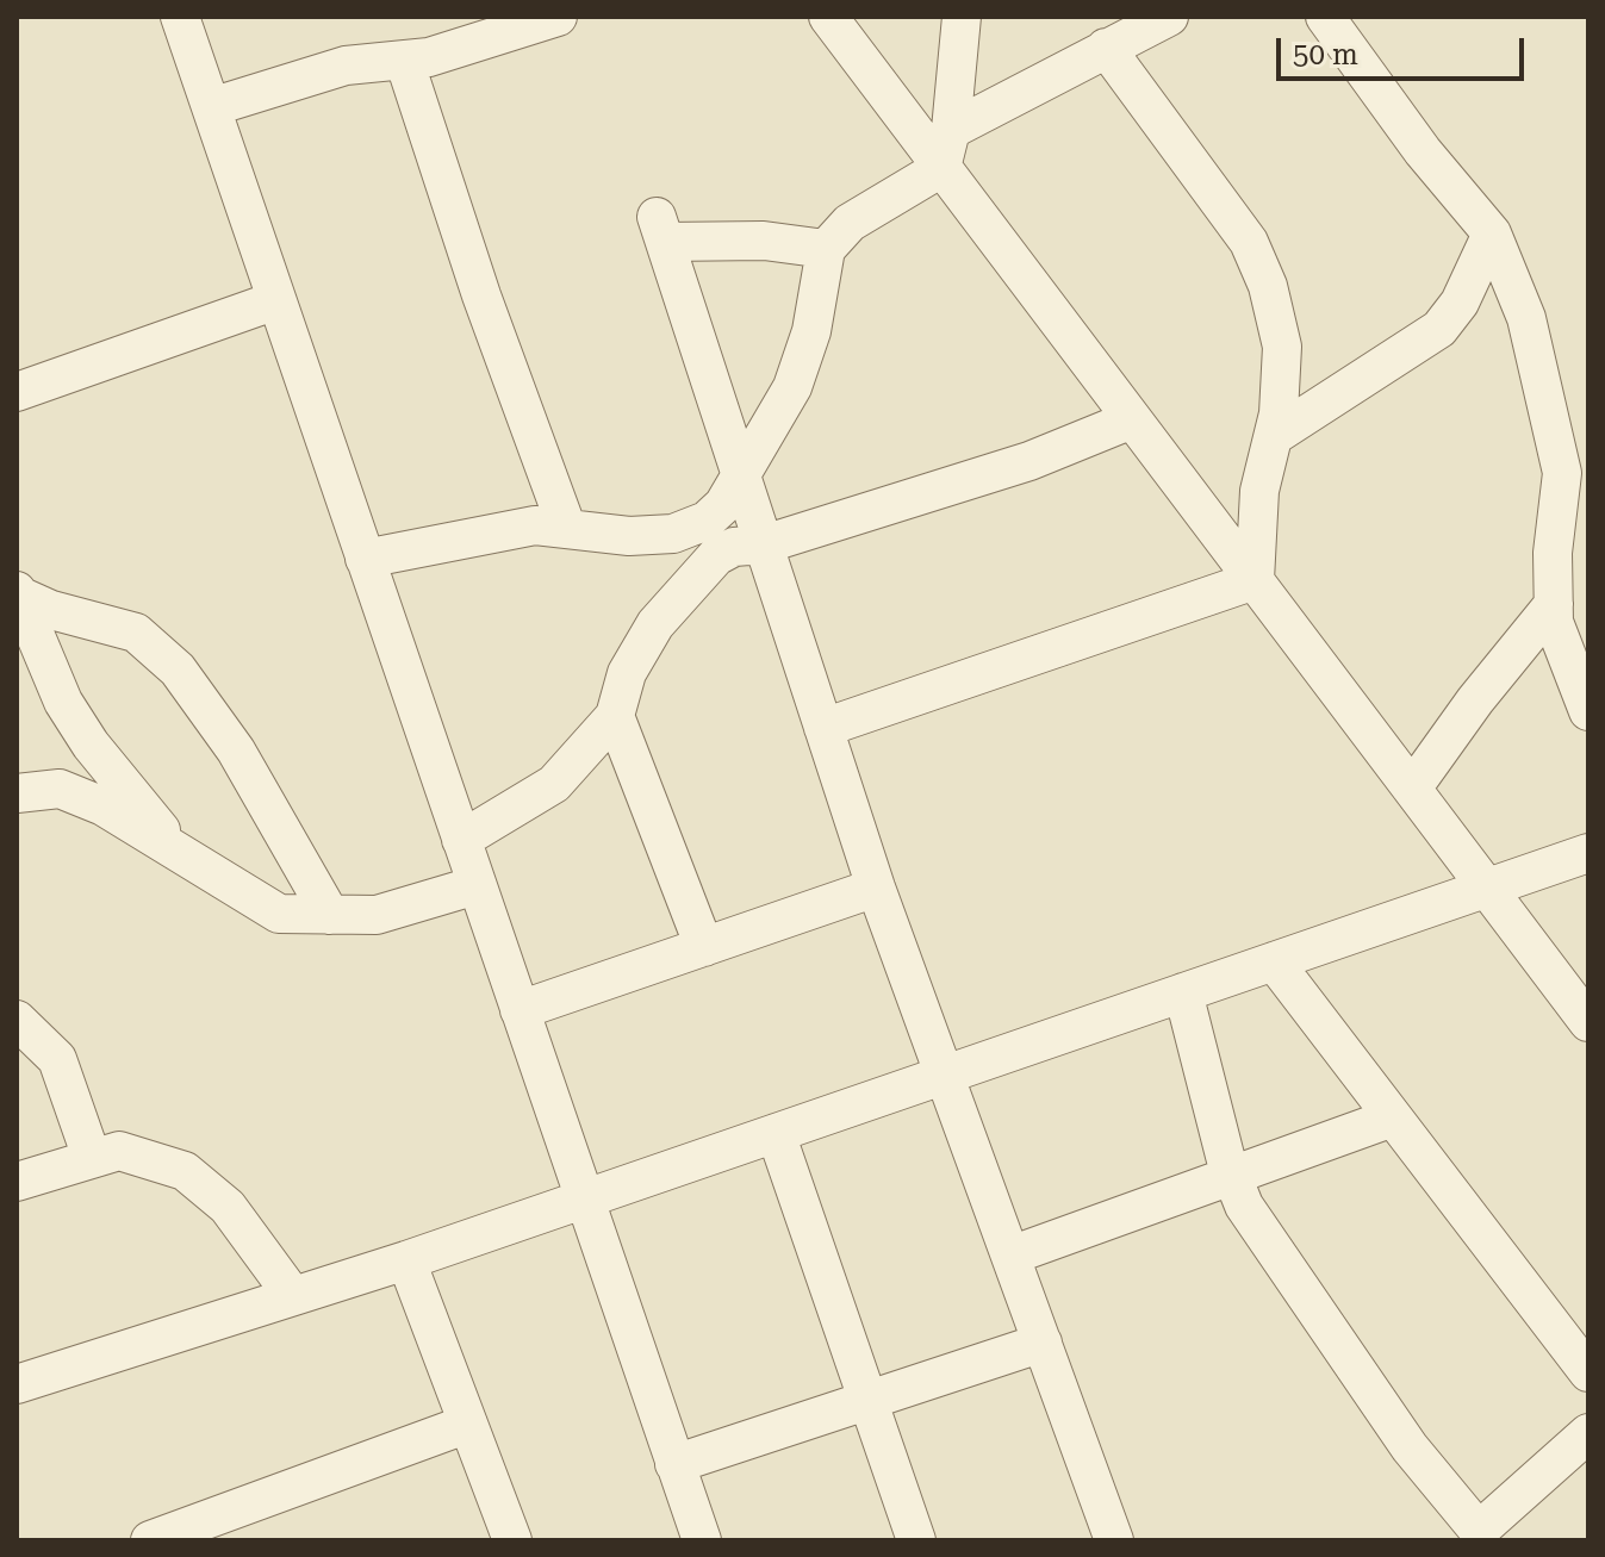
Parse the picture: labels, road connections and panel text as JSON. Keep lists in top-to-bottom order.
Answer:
{
  "scale_bar": "50 m"
}
